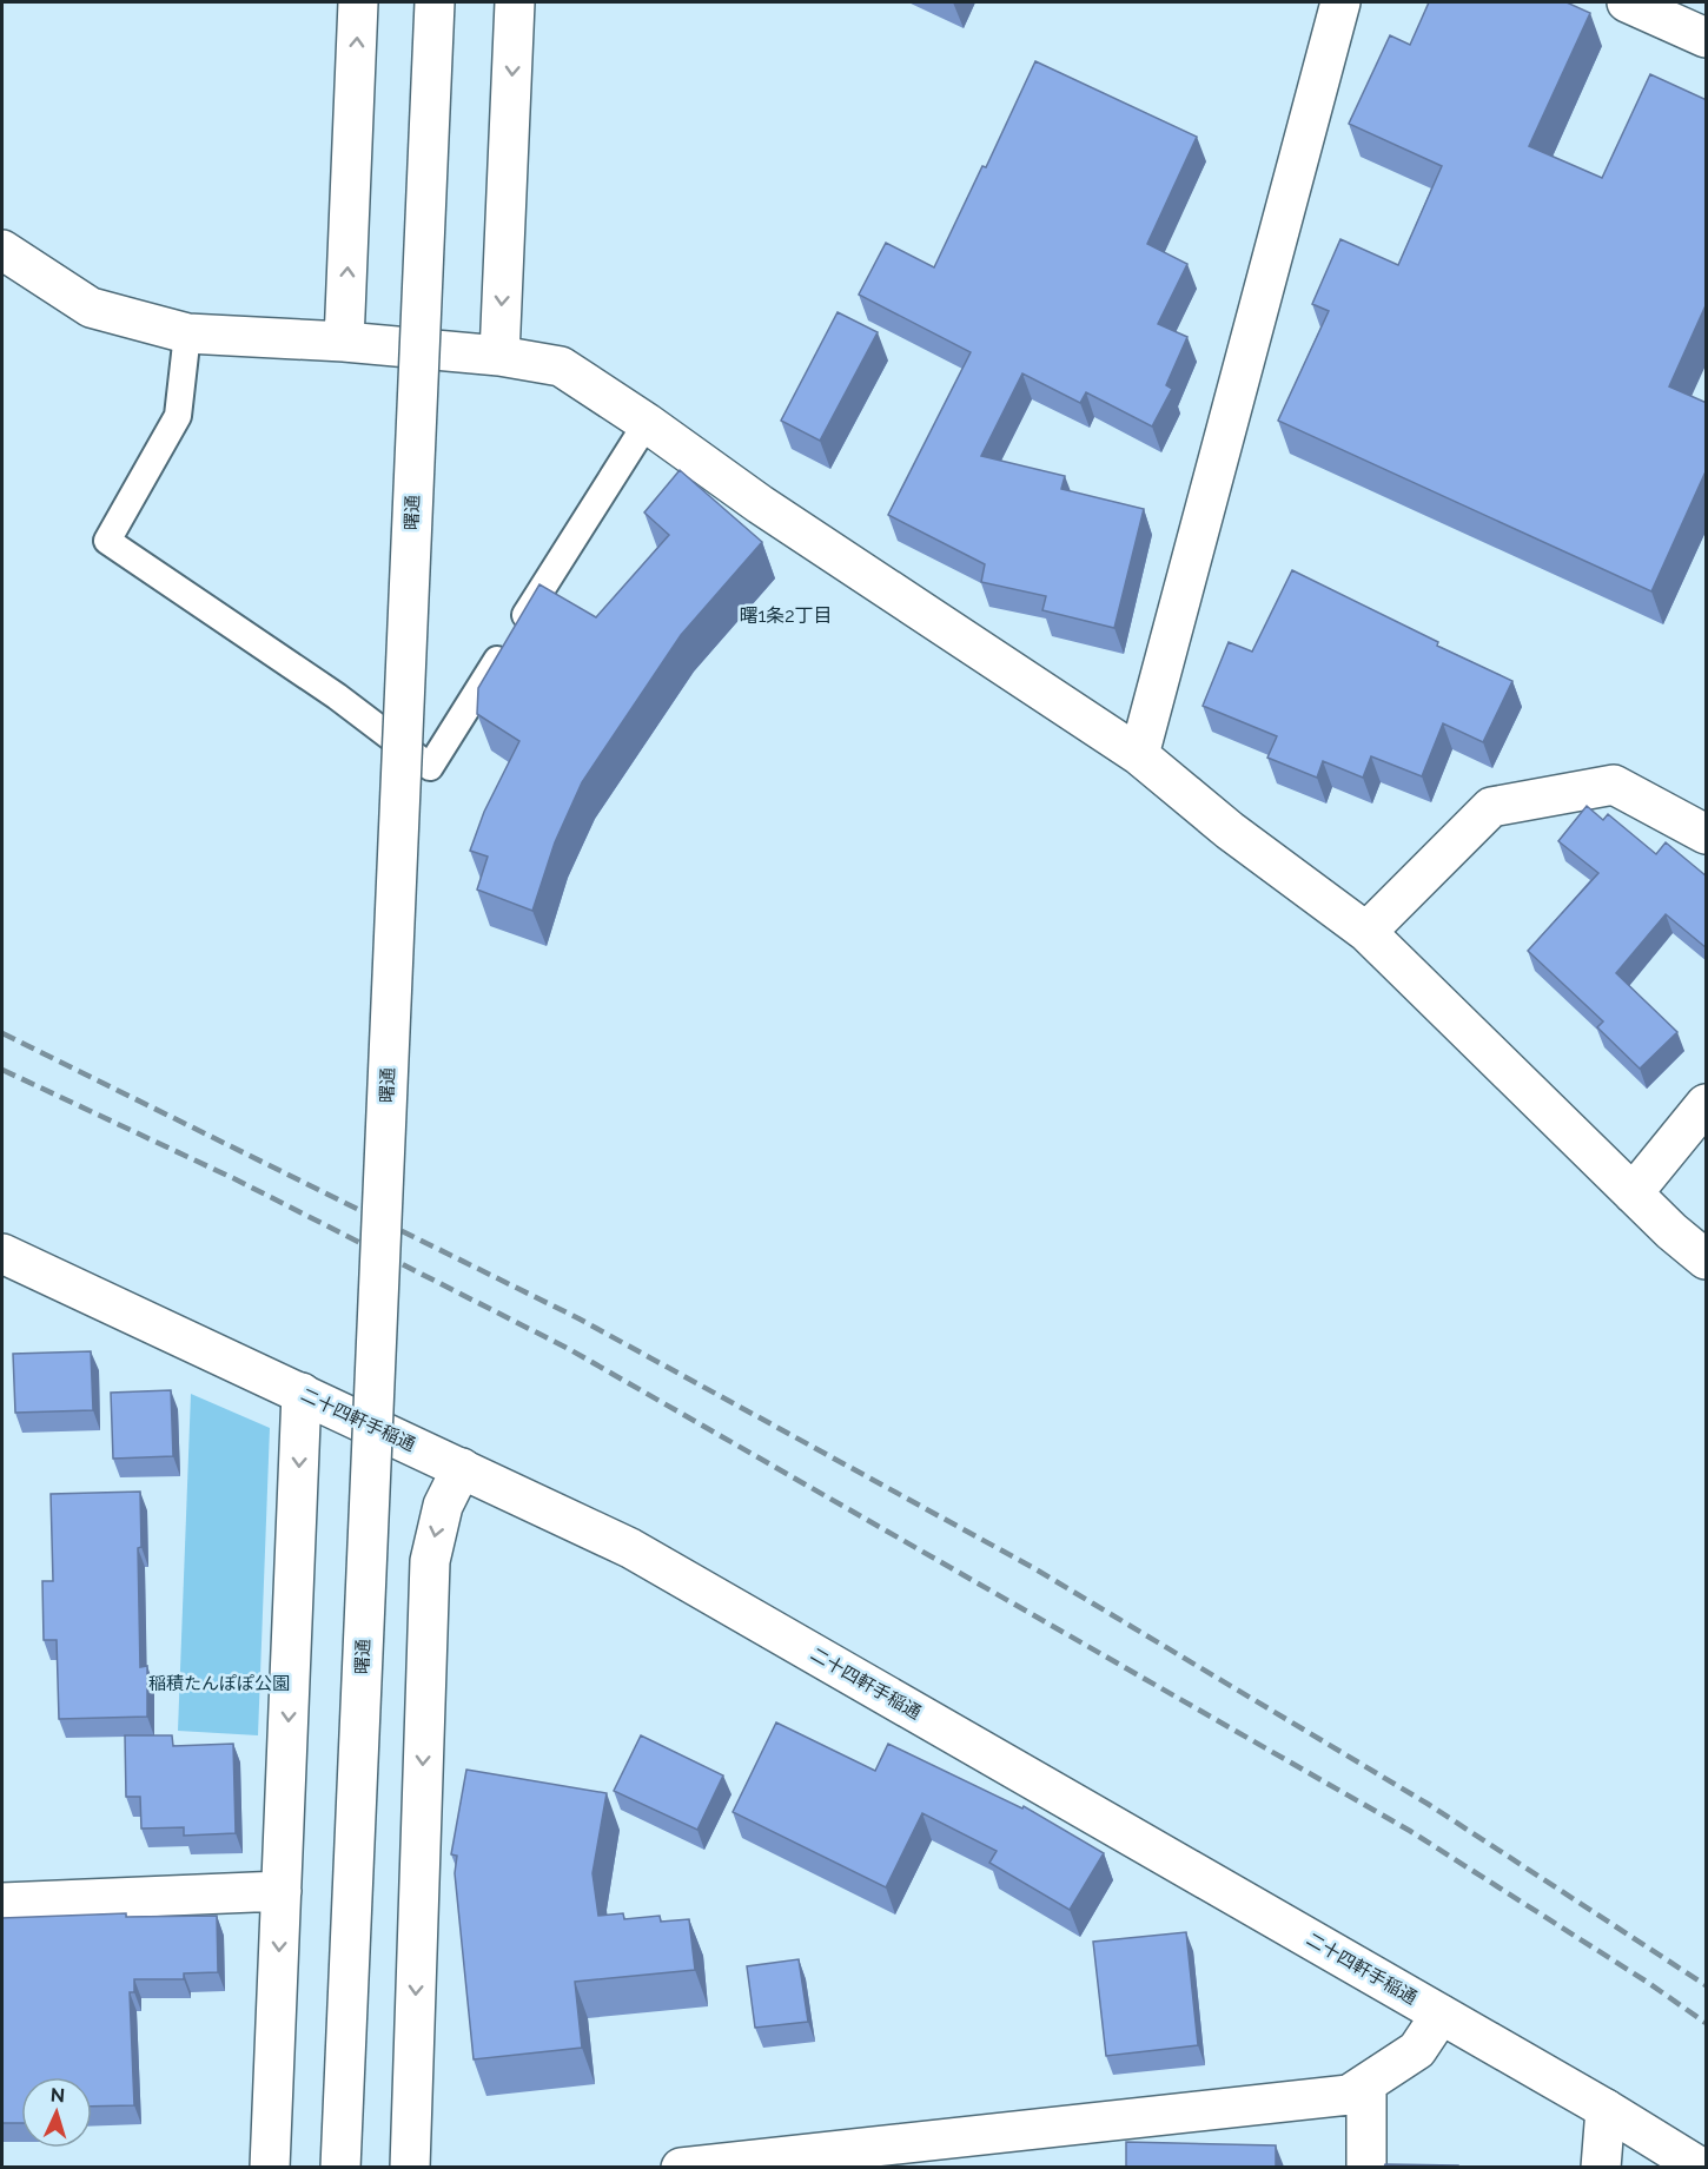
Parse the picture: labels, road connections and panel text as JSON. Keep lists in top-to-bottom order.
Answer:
{
  "streets": {
    "street": ["曙通", "二十四軒手稲通"]
  },
  "districts": ["曙1条2丁目"],
  "parks": ["稲積たんぽぽ公園"],
  "north": "top"
}
